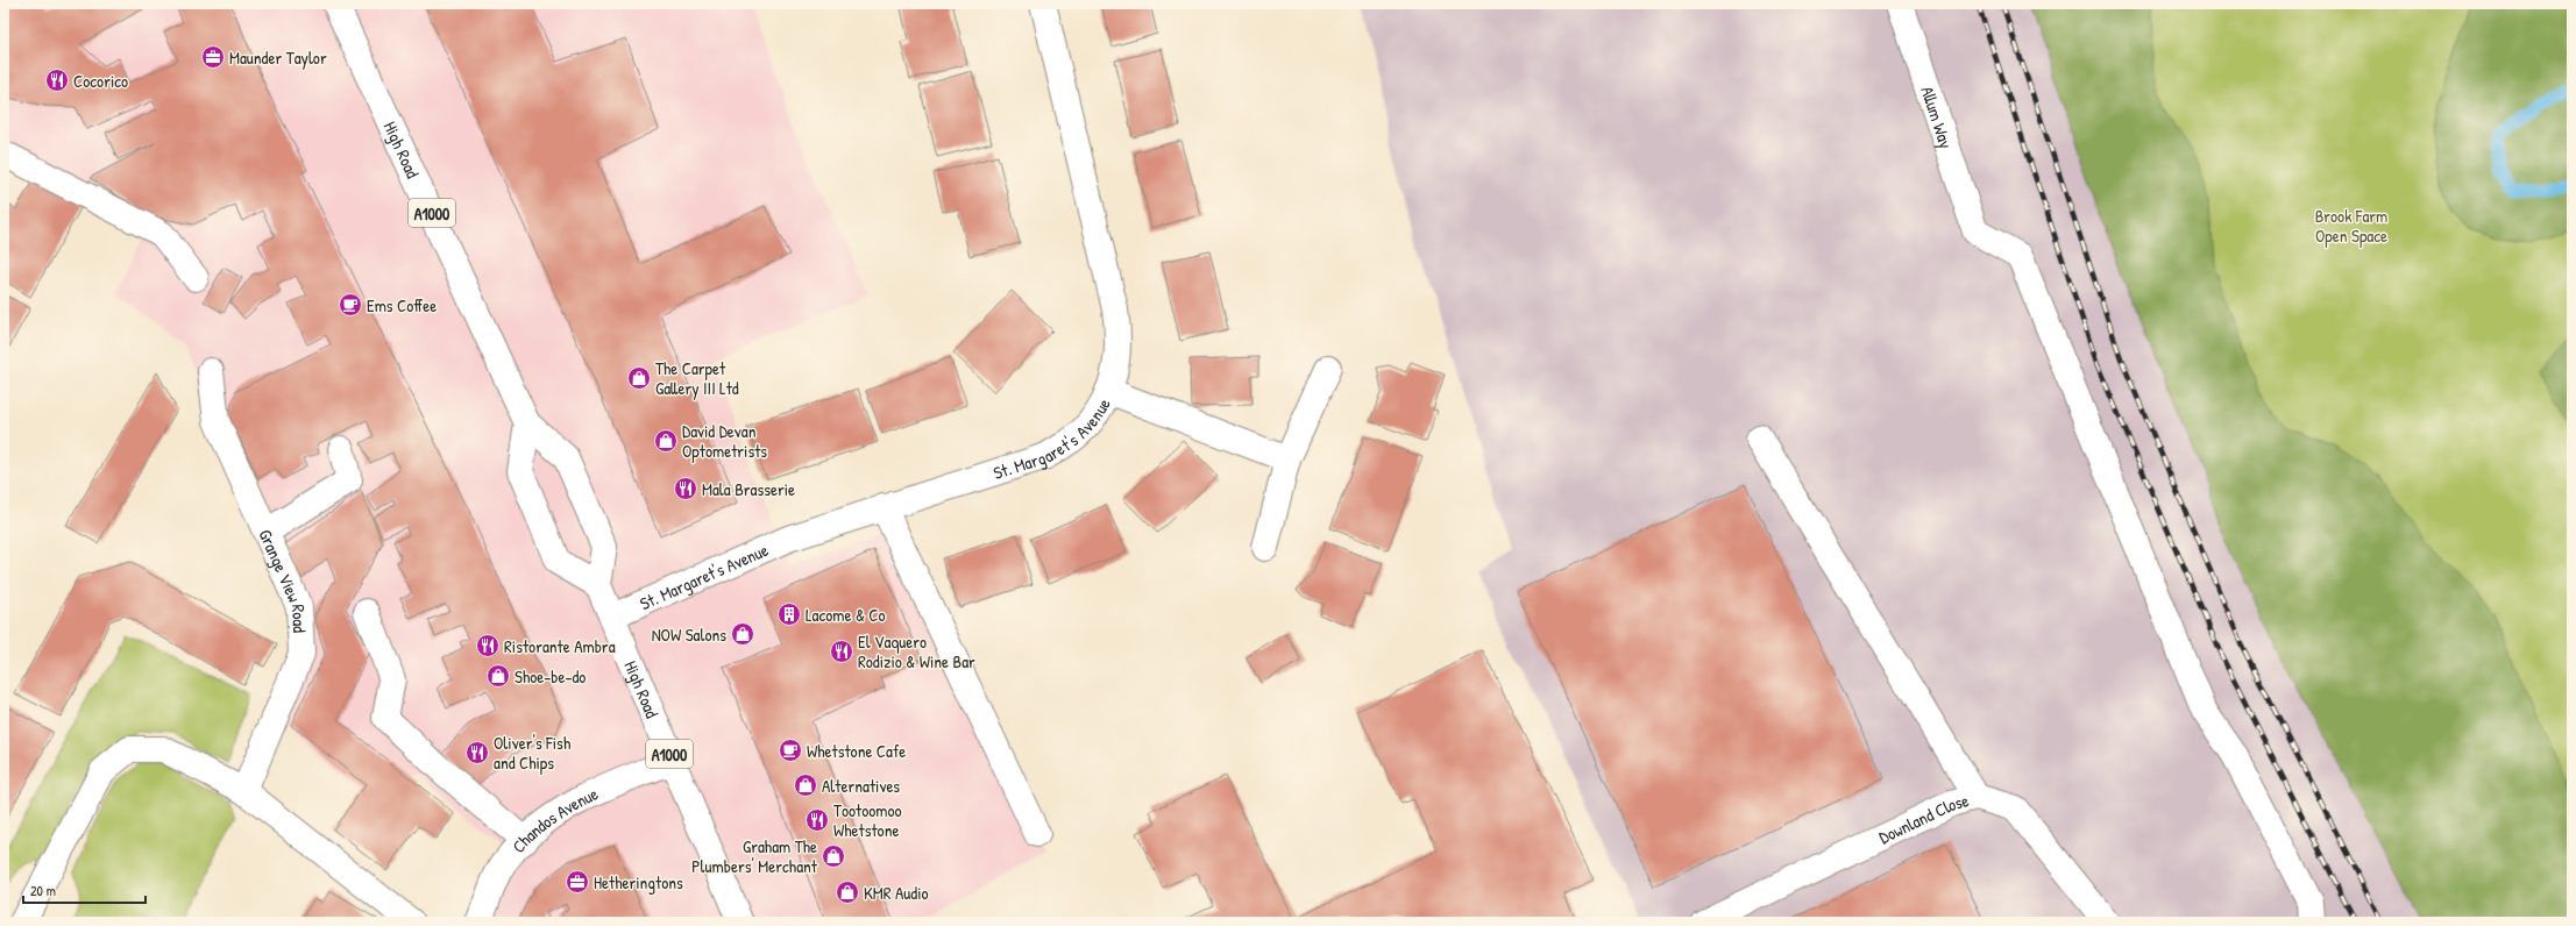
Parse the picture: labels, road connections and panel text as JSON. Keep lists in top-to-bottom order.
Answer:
{
  "streets": {
    "street": [
      "Allum Way",
      "High Road",
      "A1000",
      "St. Margaret's Avenue",
      "Grange View Road",
      "Downland Close",
      "Chandos Avenue"
    ]
  },
  "crossings": [
    ["High Road", "St. Margaret's Avenue"],
    ["High Road", "Chandos Avenue"]
  ],
  "parks": ["Brook Farm Open Space"],
  "places": {
    "office": ["Maunder Taylor", "Hetheringtons"],
    "restaurant": [
      "Cocorico",
      "Mala Brasserie",
      "Ristorante Ambra",
      "El Vaquero Rodizio & Wine Bar",
      "Oliver's Fish and Chips",
      "Tootoomoo Whetstone"
    ],
    "cafe": ["Ems Coffee", "Whetstone Cafe"],
    "shop": [
      "The Carpet Gallery III Ltd",
      "David Devan Optometrists",
      "NOW Salons",
      "Shoe-be-do",
      "Alternatives",
      "Graham The Plumbers' Merchant",
      "KMR Audio"
    ],
    "building": ["Lacome & Co"]
  },
  "scale_bar": "20 m"
}
